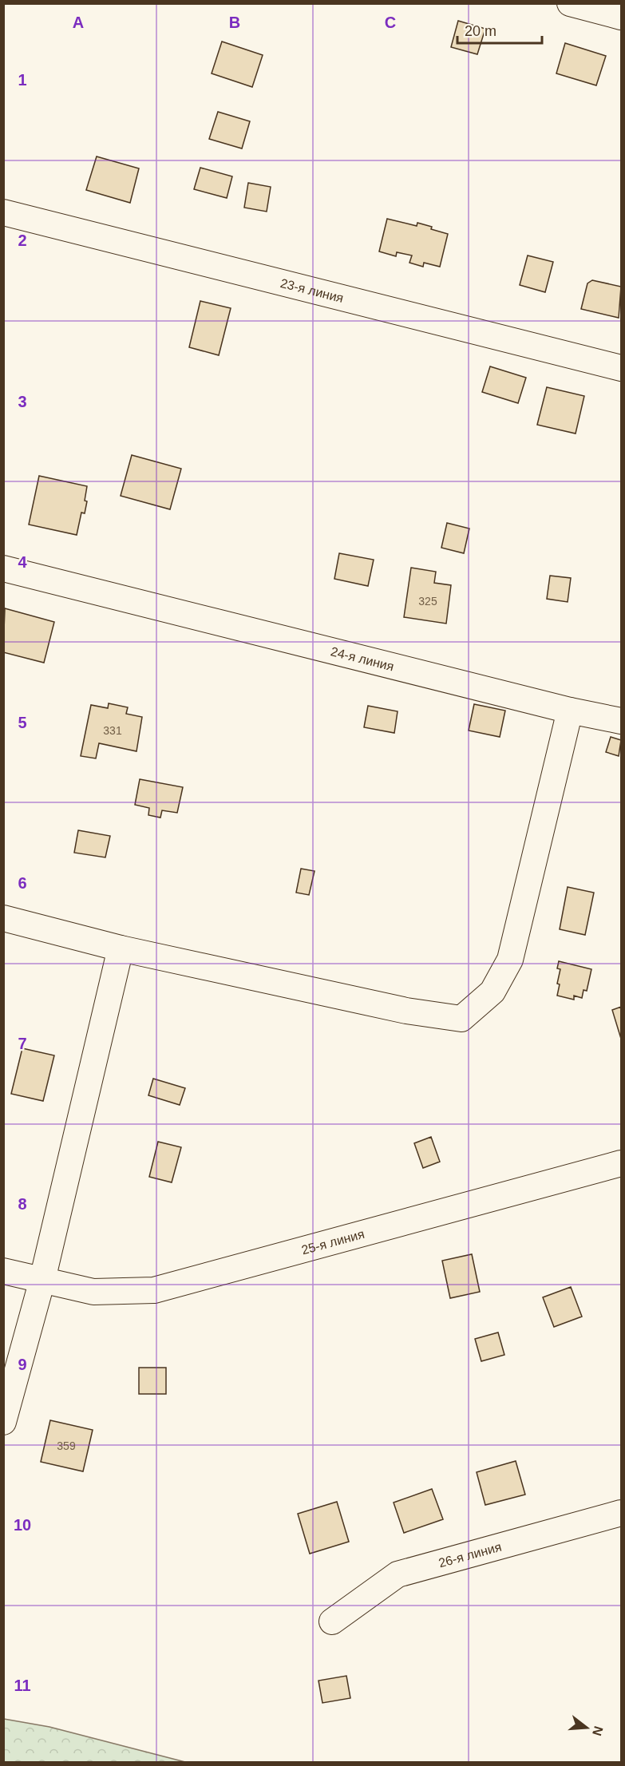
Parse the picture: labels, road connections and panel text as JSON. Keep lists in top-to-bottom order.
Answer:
{
  "streets": {
    "street": [
      "23-я линия",
      "24-я линия",
      "25-я линия",
      "26-я линия"
    ]
  },
  "house_numbers": ["325", "331", "359"],
  "scale_bar": "20 m",
  "north": "right",
  "grid": {
    "columns": ["A", "B", "C"],
    "rows": [
      "1",
      "2",
      "3",
      "4",
      "5",
      "6",
      "7",
      "8",
      "9",
      "10",
      "11"
    ]
  }
}
